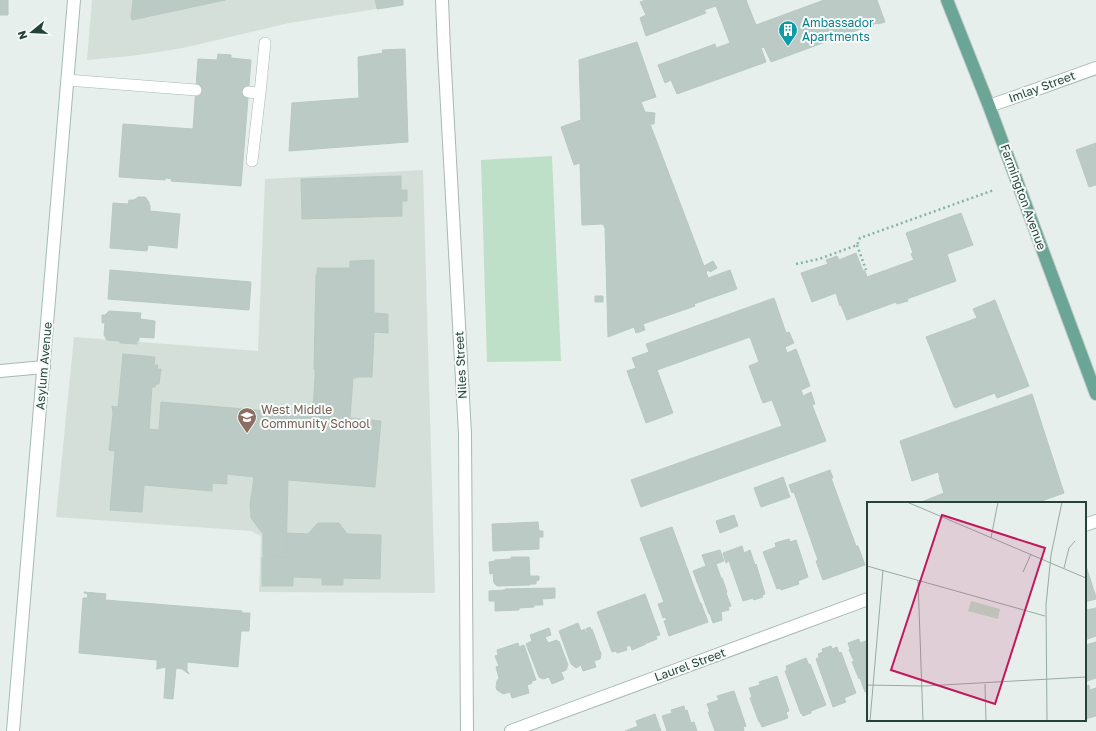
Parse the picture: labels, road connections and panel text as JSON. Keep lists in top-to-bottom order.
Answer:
{
  "streets": {
    "main road": ["Farmington Avenue"],
    "street": [
      "Imlay Street",
      "Niles Street",
      "Asylum Avenue",
      "Laurel Street"
    ]
  },
  "crossings": [
    ["Imlay Street", "Farmington Avenue"]
  ],
  "places": {
    "building": ["Ambassador Apartments"],
    "school or university": ["West Middle Community School"]
  },
  "north": "left"
}
